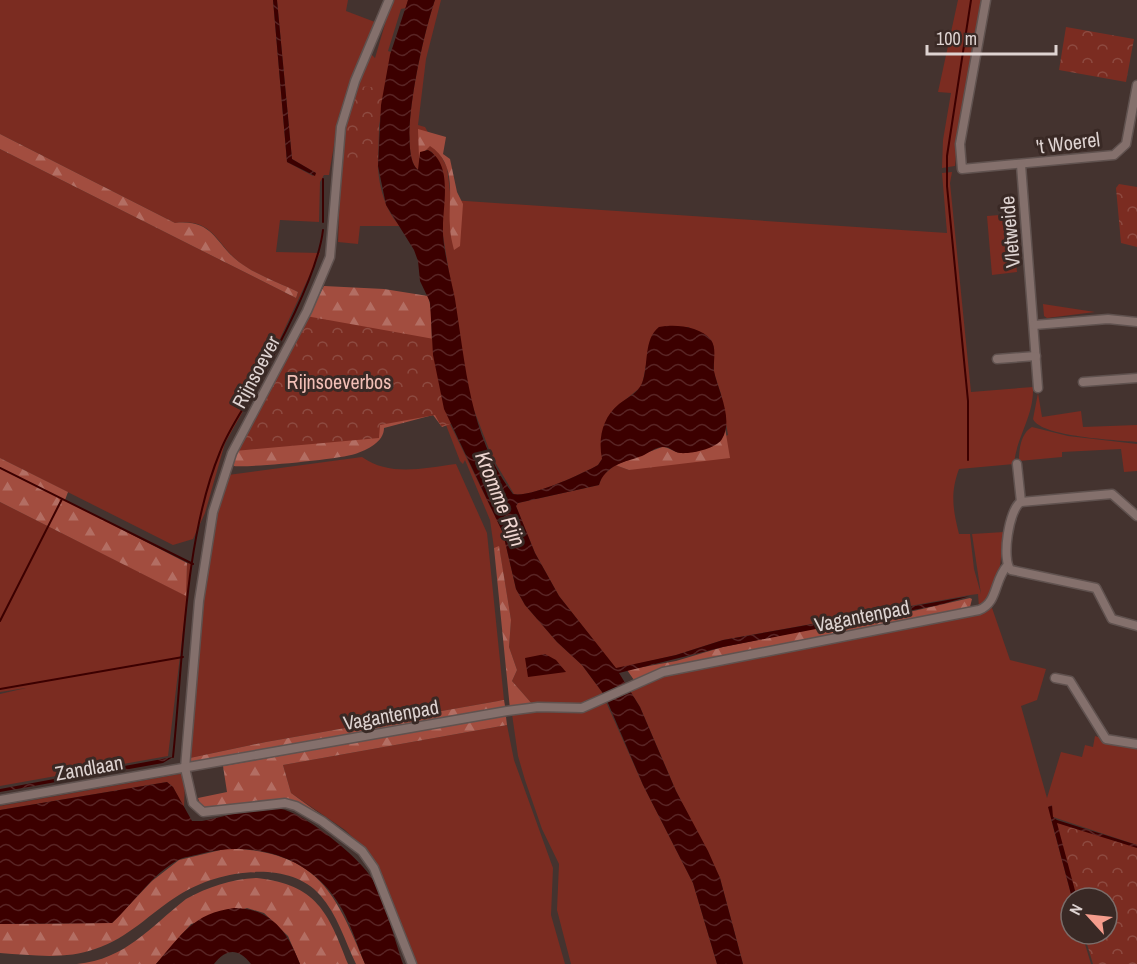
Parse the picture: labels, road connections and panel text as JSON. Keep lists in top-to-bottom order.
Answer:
{
  "streets": {
    "street": [
      "'t Woerel",
      "Vletweide",
      "Rijnsoever",
      "Vagantenpad",
      "Zandlaan"
    ]
  },
  "crossings": [
    ["'t Woerel", "Vletweide"],
    ["Rijnsoever", "Vagantenpad"],
    ["Rijnsoever", "Zandlaan"],
    ["Vagantenpad", "Zandlaan"]
  ],
  "water": ["Kromme Rijn"],
  "parks": ["Rijnsoeverbos"],
  "scale_bar": "100 m",
  "north": "top left"
}
